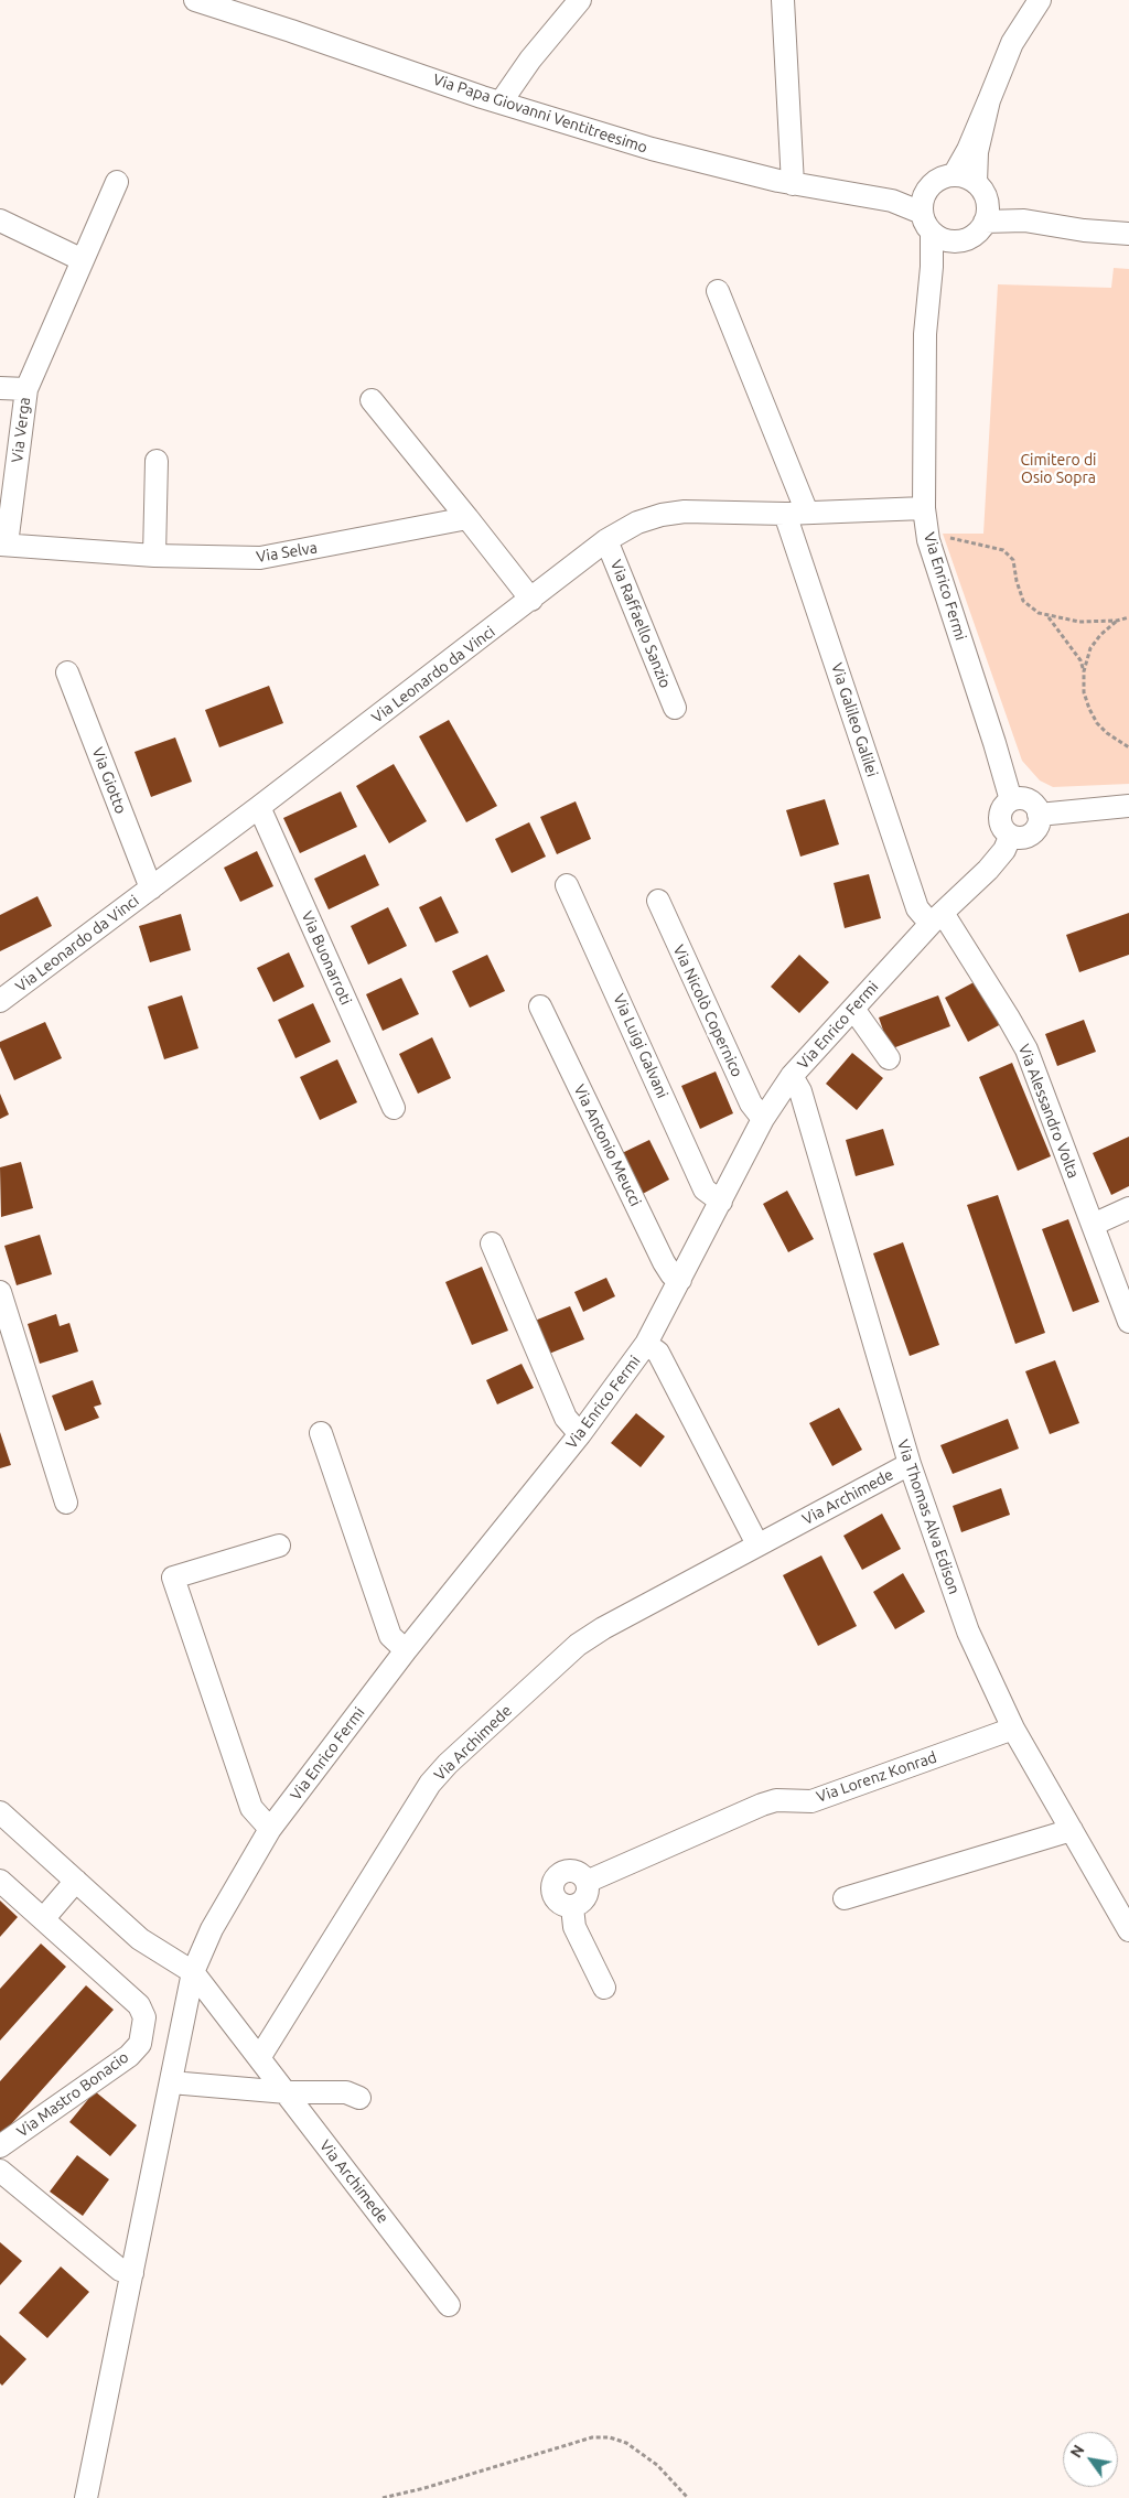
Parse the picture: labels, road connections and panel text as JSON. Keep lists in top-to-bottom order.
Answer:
{
  "streets": {
    "street": [
      "Via Papa Giovanni Ventitreesimo",
      "Via Verga",
      "Via Selva",
      "Via Enrico Fermi",
      "Via Raffaello Sanzio",
      "Via Leonardo da Vinci",
      "Via Galileo Galilei",
      "Via Giotto",
      "Via Buonarroti",
      "Via Nicolò Copernico",
      "Via Luigi Galvani",
      "Via Alessandro Volta",
      "Via Antonio Meucci",
      "Via Archimede",
      "Via Thomas Alva Edison",
      "Via Lorenz Konrad",
      "Via Mastro Bonacio"
    ]
  },
  "crossings": [
    ["Via Papa Giovanni Ventitreesimo", "Via Enrico Fermi"],
    ["Via Verga", "Via Selva"],
    ["Via Enrico Fermi", "Via Leonardo da Vinci"],
    ["Via Enrico Fermi", "Via Galileo Galilei"],
    ["Via Enrico Fermi", "Via Nicolò Copernico"],
    ["Via Enrico Fermi", "Via Luigi Galvani"],
    ["Via Enrico Fermi", "Via Alessandro Volta"],
    ["Via Enrico Fermi", "Via Antonio Meucci"],
    ["Via Enrico Fermi", "Via Archimede"],
    ["Via Enrico Fermi", "Via Thomas Alva Edison"],
    ["Via Raffaello Sanzio", "Via Leonardo da Vinci"],
    ["Via Leonardo da Vinci", "Via Galileo Galilei"],
    ["Via Leonardo da Vinci", "Via Giotto"],
    ["Via Leonardo da Vinci", "Via Buonarroti"],
    ["Via Galileo Galilei", "Via Alessandro Volta"],
    ["Via Archimede", "Via Thomas Alva Edison"],
    ["Via Thomas Alva Edison", "Via Lorenz Konrad"]
  ],
  "parks": ["Cimitero di Osio Sopra"],
  "north": "top left"
}
